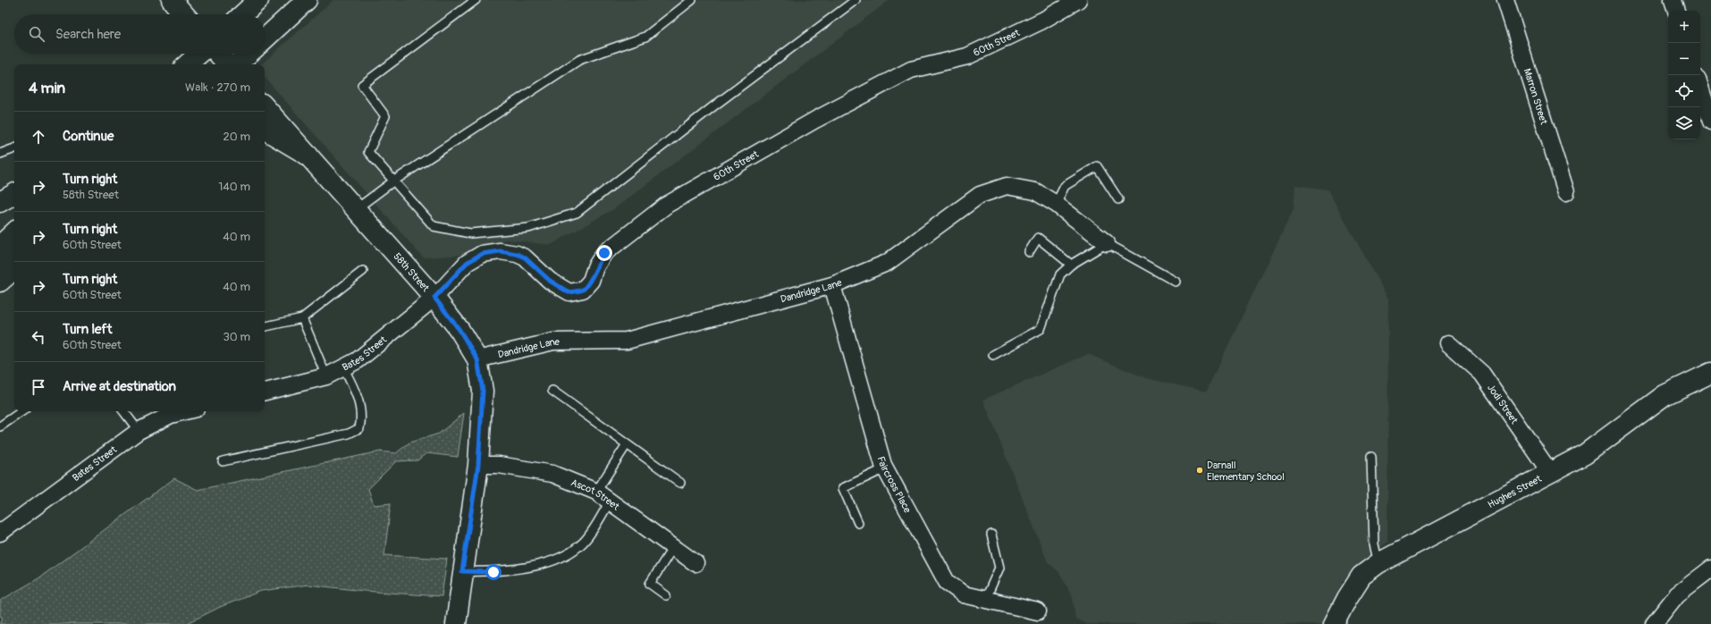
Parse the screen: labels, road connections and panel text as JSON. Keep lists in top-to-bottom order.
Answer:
{
  "streets": {
    "street": [
      "60th Street",
      "Marron Street",
      "58th Street",
      "Dandridge Lane",
      "Bates Street",
      "Jodi Street",
      "Faircross Place",
      "Hughes Street",
      "Ascot Street"
    ]
  },
  "crossings": [
    ["60th Street", "58th Street"],
    ["60th Street", "Bates Street"],
    ["58th Street", "Dandridge Lane"],
    ["58th Street", "Bates Street"],
    ["58th Street", "Ascot Street"],
    ["Dandridge Lane", "Faircross Place"],
    ["Jodi Street", "Hughes Street"]
  ],
  "places": ["Darnall Elementary School"],
  "page": {
    "map_buttons": ["+", "−"],
    "search": "Search here",
    "heading": ["4 min", "Walk · 270 m"],
    "list": [
      ["Continue", "20 m"],
      ["Turn right", "58th Street", "140 m"],
      ["Turn right", "60th Street", "40 m"],
      ["Turn right", "60th Street", "40 m"],
      ["Turn left", "60th Street", "30 m"],
      "Arrive at destination"
    ]
  }
}
